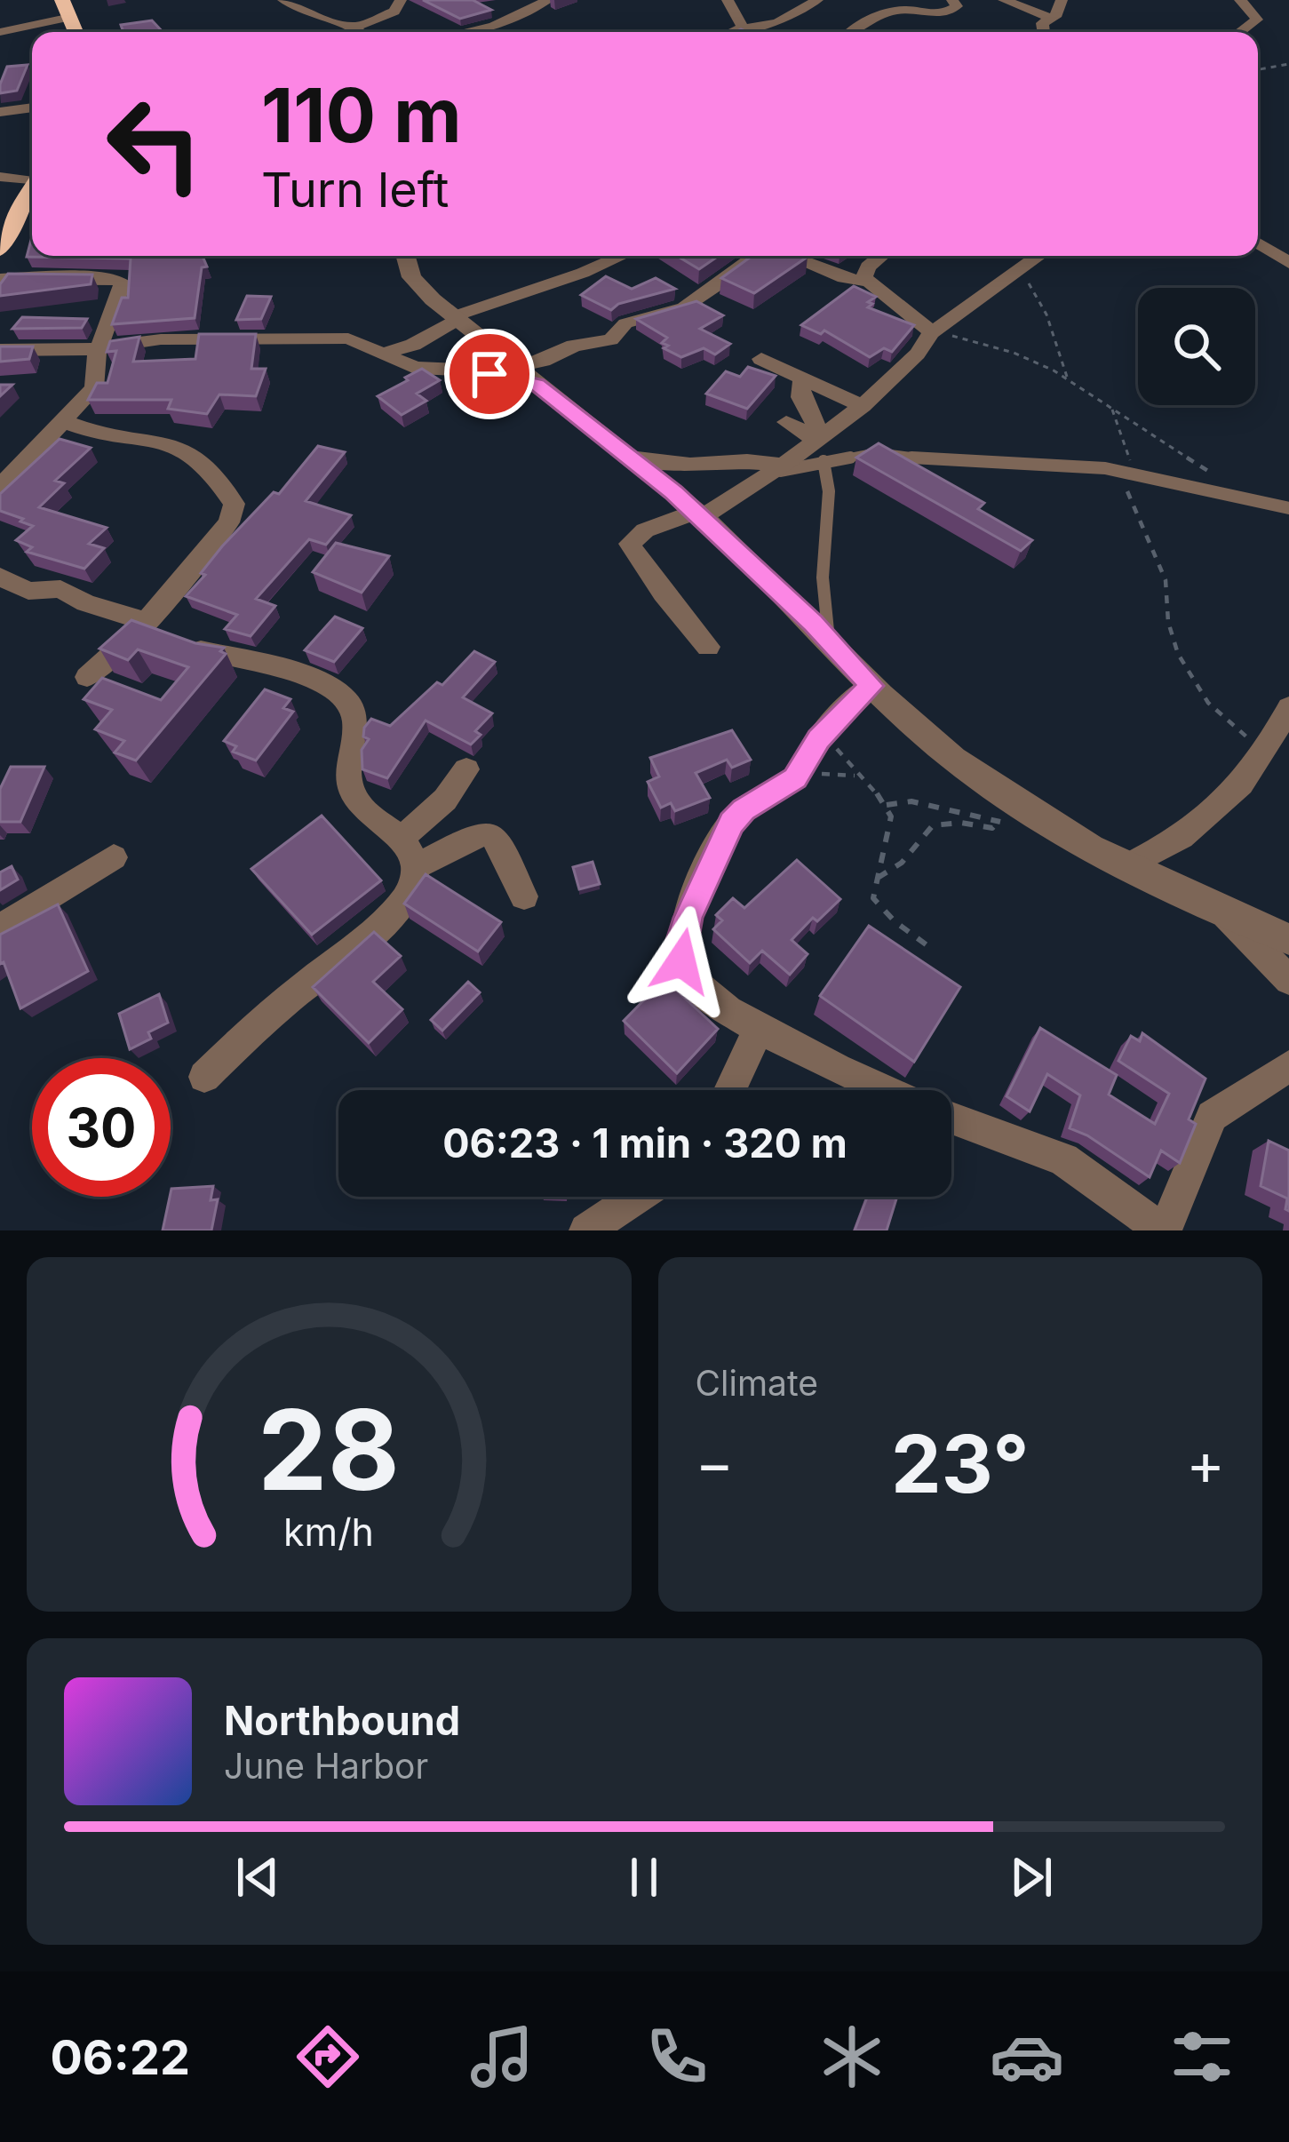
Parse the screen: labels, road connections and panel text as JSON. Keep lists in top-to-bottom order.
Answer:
{
  "page": {
    "turn": ["110 m", "Turn left"],
    "limit": "30",
    "trip": "06:23 · 1 min · 320 m",
    "tile": "Climate",
    "heat": ["−", "23°", "+"],
    "song": ["Northbound", "June Harbor"],
    "tabs": "06:22",
    "gauge": ["28", "km/h"]
  }
}
